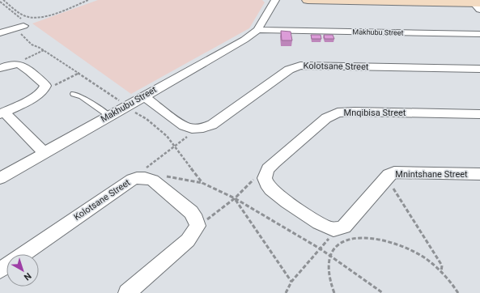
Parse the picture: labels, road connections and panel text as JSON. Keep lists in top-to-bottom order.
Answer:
{
  "streets": {
    "street": [
      "Makhubu Street",
      "Kolotsane Street",
      "Mnqibisa Street",
      "Mnintshane Street"
    ]
  },
  "north": "bottom right"
}
